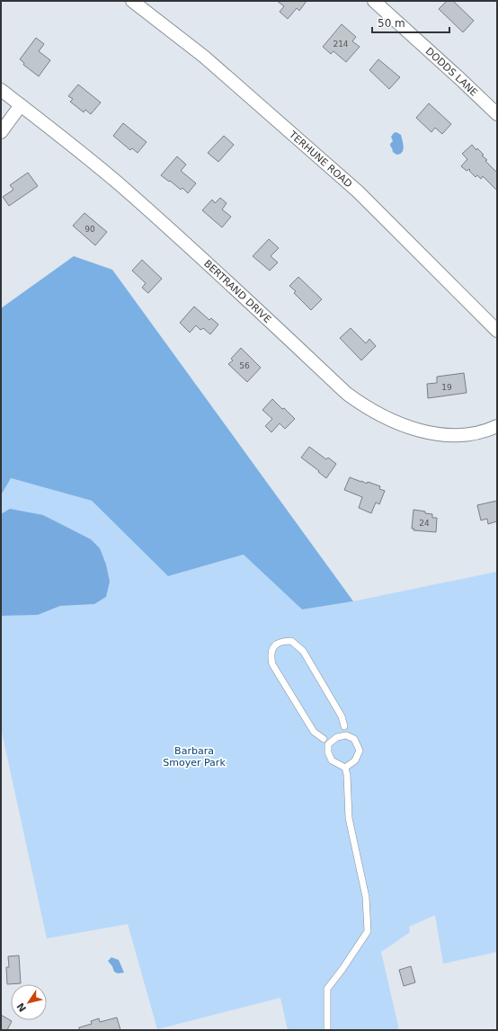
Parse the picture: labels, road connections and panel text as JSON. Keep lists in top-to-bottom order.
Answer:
{
  "streets": {
    "street": ["DODDS LANE", "TERHUNE ROAD", "BERTRAND DRIVE"]
  },
  "parks": ["Barbara Smoyer Park"],
  "house_numbers": [
    "214",
    "90",
    "56",
    "19",
    "24"
  ],
  "scale_bar": "50 m",
  "north": "bottom left"
}
